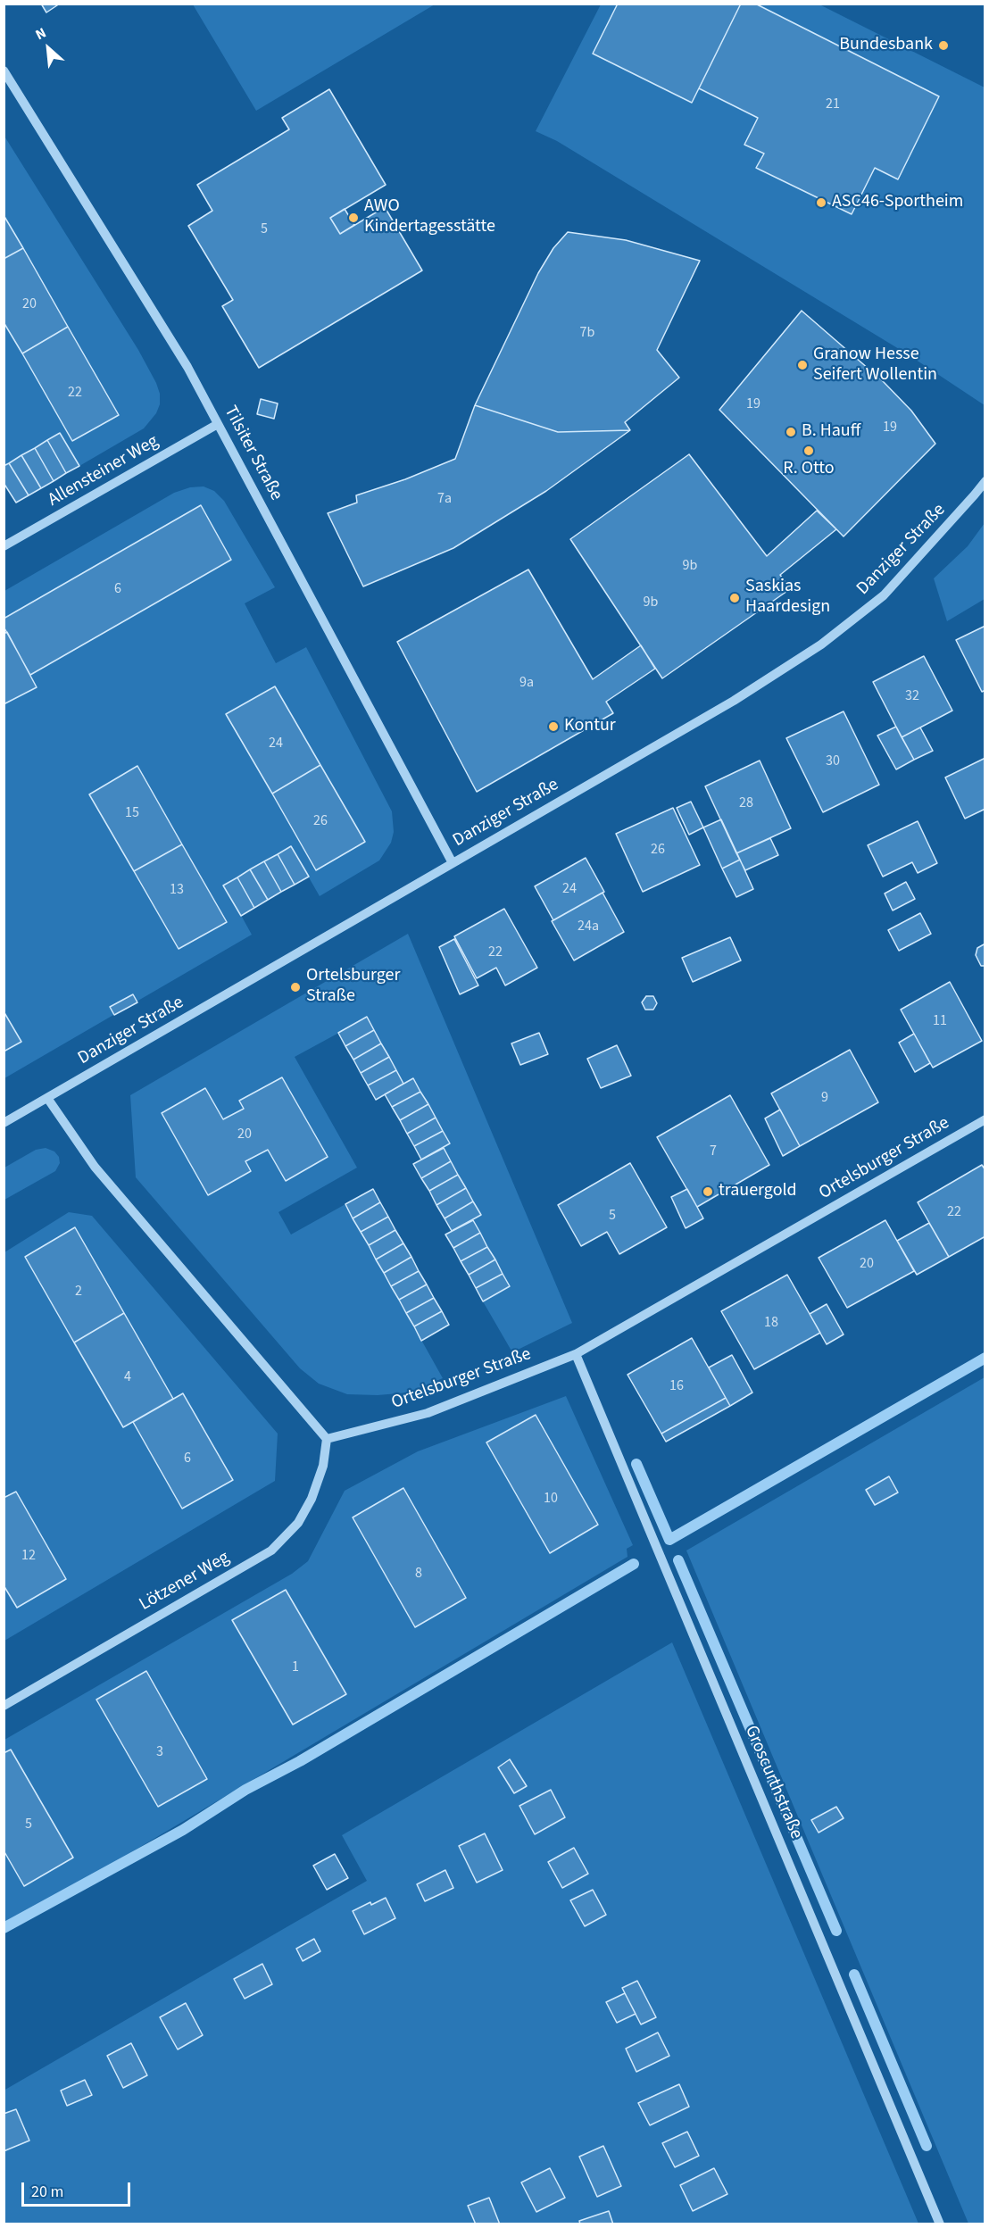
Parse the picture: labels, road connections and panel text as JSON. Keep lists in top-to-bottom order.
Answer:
{
  "streets": {
    "street": [
      "Tilsiter Straße",
      "Allensteiner Weg",
      "Danziger Straße",
      "Ortelsburger Straße",
      "Lötzener Weg",
      "Groscurthstraße"
    ]
  },
  "crossings": [
    ["Tilsiter Straße", "Allensteiner Weg"],
    ["Tilsiter Straße", "Danziger Straße"],
    ["Ortelsburger Straße", "Lötzener Weg"],
    ["Ortelsburger Straße", "Groscurthstraße"]
  ],
  "places": [
    "Bundesbank",
    "ASC46-Sportheim",
    "AWO Kindertagesstätte",
    "Granow Hesse Seifert Wollentin",
    "B. Hauff",
    "R. Otto",
    "Saskias Haardesign",
    "Kontur",
    "Ortelsburger Straße",
    "trauergold"
  ],
  "house_numbers": [
    "21",
    "5",
    "20",
    "7b",
    "22",
    "19",
    "19",
    "7a",
    "9b",
    "6",
    "9b",
    "9a",
    "32",
    "24",
    "30",
    "28",
    "15",
    "26",
    "26",
    "24",
    "13",
    "24a",
    "22",
    "11",
    "9",
    "20",
    "7",
    "22",
    "5",
    "20",
    "2",
    "18",
    "4",
    "16",
    "6",
    "10",
    "12",
    "8",
    "1",
    "3",
    "5"
  ],
  "scale_bar": "20 m",
  "north": "top left"
}
